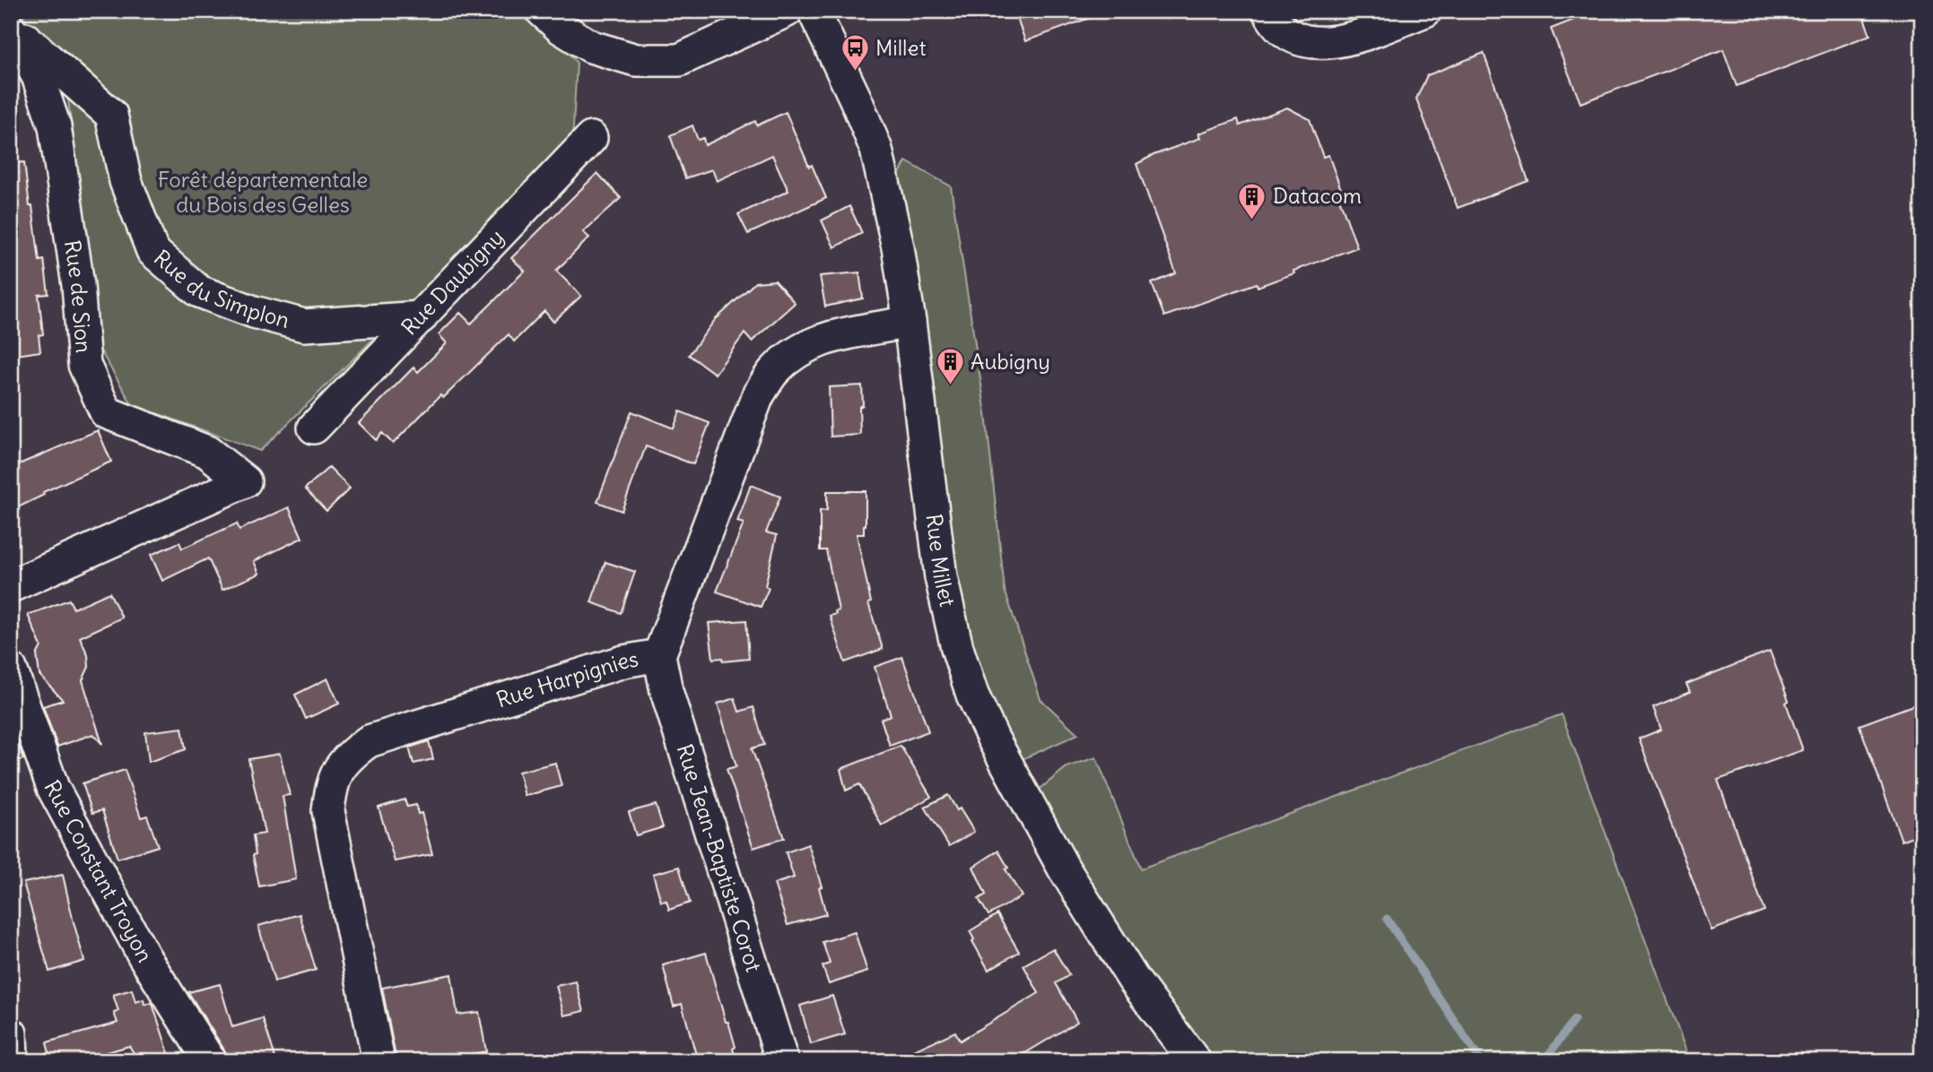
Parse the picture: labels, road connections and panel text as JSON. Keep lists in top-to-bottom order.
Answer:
{
  "streets": {
    "street": [
      "Rue Daubigny",
      "Rue du Simplon",
      "Rue de Sion",
      "Rue Millet",
      "Rue Harpignies",
      "Rue Jean-Baptiste Corot",
      "Rue Constant Troyon"
    ]
  },
  "crossings": [
    ["Rue Daubigny", "Rue du Simplon"],
    ["Rue Millet", "Rue Harpignies"],
    ["Rue Harpignies", "Rue Jean-Baptiste Corot"]
  ],
  "parks": ["Forêt départementale du Bois des Gelles"],
  "places": {
    "bus stop": ["Millet"],
    "building": ["Datacom", "Aubigny"]
  }
}
